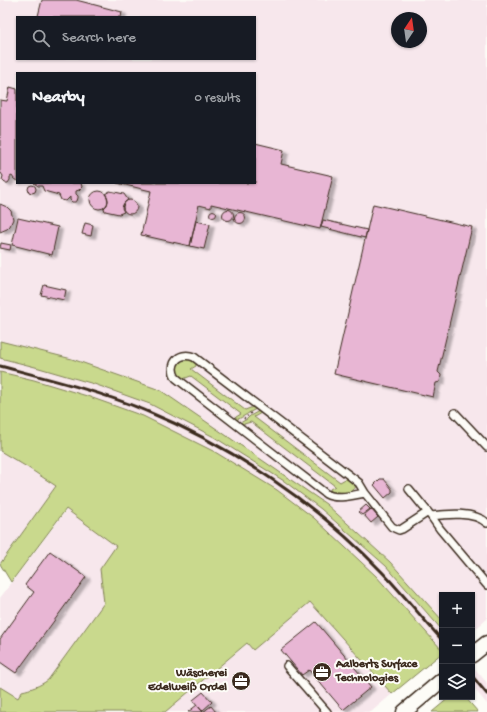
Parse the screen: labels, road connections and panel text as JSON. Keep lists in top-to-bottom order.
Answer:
{
  "places": {
    "office": ["Aalberts Surface Technologies", "Wäscherei Edelweiß Ordel"]
  },
  "north": "top",
  "page": {
    "search": "Search here",
    "heading": ["Nearby", "0 results"],
    "map_buttons": ["+", "−"]
  }
}
